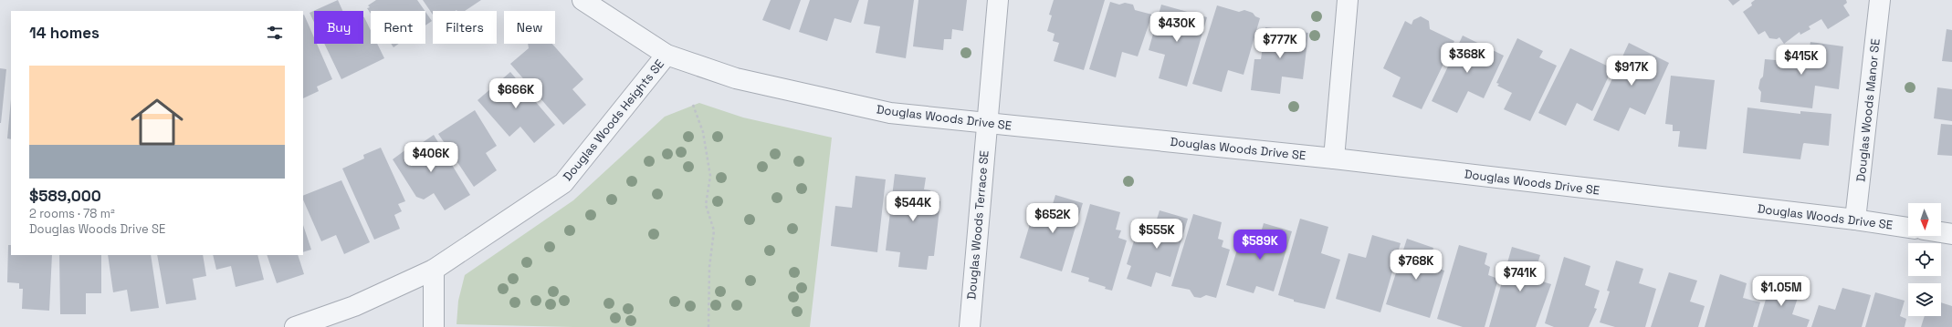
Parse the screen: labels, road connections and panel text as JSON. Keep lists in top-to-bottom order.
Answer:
{
  "streets": {
    "street": [
      "Douglas Woods Manor SE",
      "Douglas Woods Drive SE",
      "Douglas Woods Heights SE",
      "Douglas Woods Terrace SE"
    ]
  },
  "crossings": [
    ["Douglas Woods Manor SE", "Douglas Woods Drive SE"],
    ["Douglas Woods Drive SE", "Douglas Woods Heights SE"],
    ["Douglas Woods Drive SE", "Douglas Woods Terrace SE"]
  ],
  "north": "bottom",
  "page": {
    "chip": [
      "Buy",
      "Rent",
      "Filters",
      "New"
    ],
    "heading": "14 homes",
    "price": [
      "$430K",
      "$777K",
      "$368K",
      "$415K",
      "$917K",
      "$666K",
      "$406K",
      "$544K",
      "$652K",
      "$555K",
      "$589K",
      "$768K",
      "$741K",
      "$1.05M"
    ],
    "list": [
      {
        "name": "$589,000",
        "note": "2 rooms · 78 m² · Douglas Woods Drive SE"
      }
    ]
  }
}
